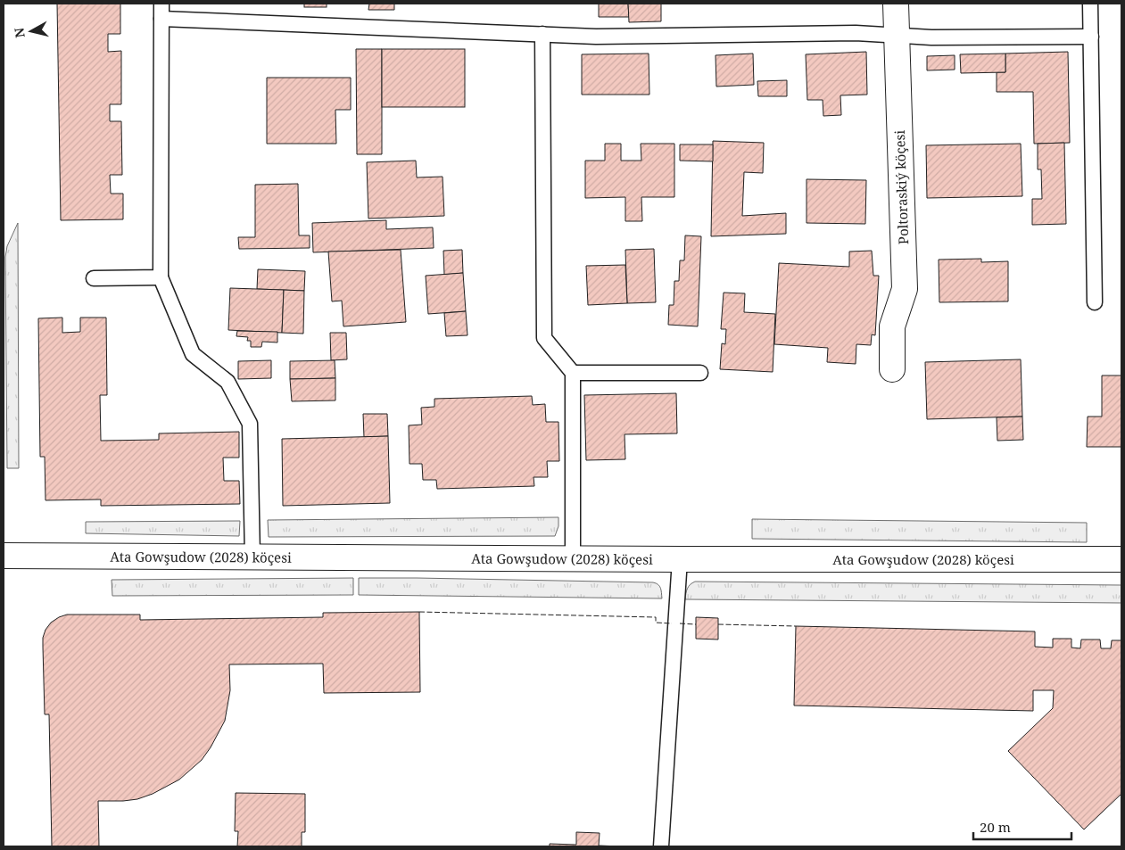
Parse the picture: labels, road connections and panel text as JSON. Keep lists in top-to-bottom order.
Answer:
{
  "streets": {
    "street": ["Poltoraskiý köçesi", "Ata Gowşudow (2028) köçesi"]
  },
  "scale_bar": "20 m",
  "north": "left"
}
